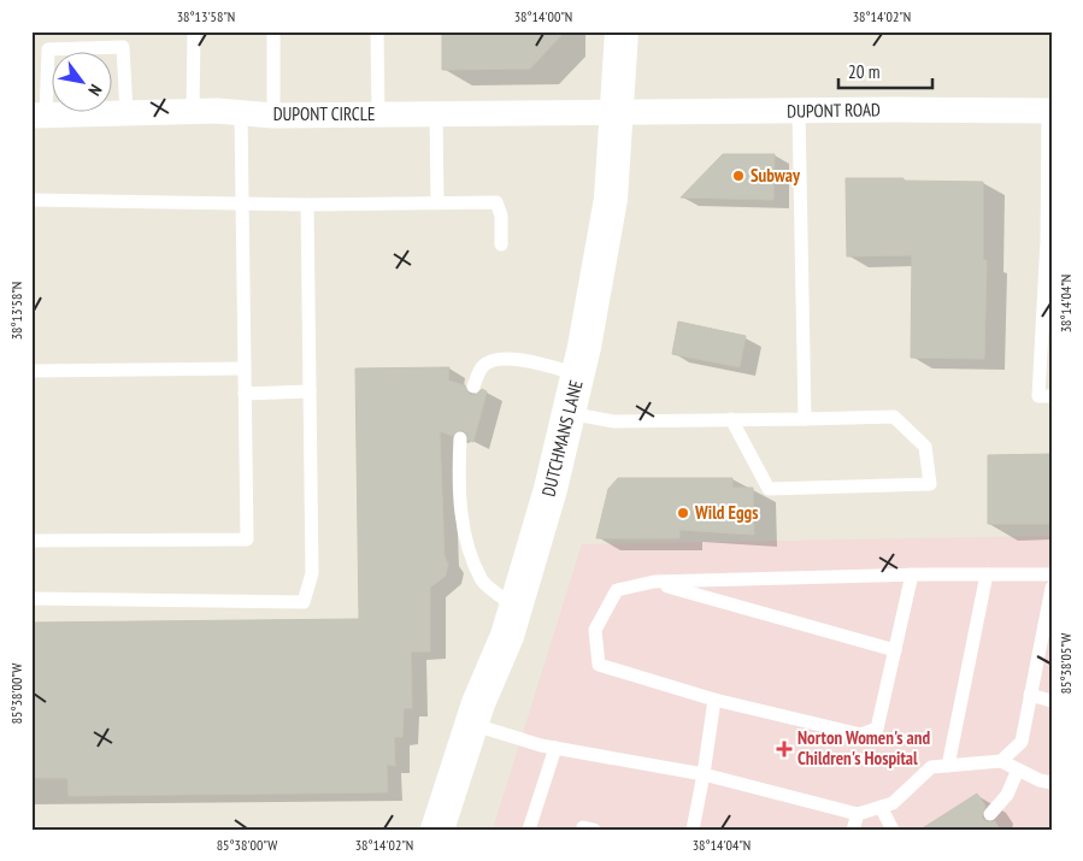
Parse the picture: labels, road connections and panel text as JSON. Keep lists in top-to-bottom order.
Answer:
{
  "streets": {
    "street": ["DUPONT ROAD", "DUPONT CIRCLE", "DUTCHMANS LANE"]
  },
  "crossings": [
    ["DUPONT ROAD", "DUPONT CIRCLE"],
    ["DUPONT ROAD", "DUTCHMANS LANE"],
    ["DUPONT CIRCLE", "DUTCHMANS LANE"]
  ],
  "places": {
    "other": ["Subway", "Wild Eggs"],
    "health": ["Norton Women's and Children's Hospital"]
  },
  "scale_bar": "20 m",
  "north": "bottom right",
  "coordinates": [
    "38°13'58\"N",
    "38°14'00\"N",
    "38°14'02\"N",
    "38°14'04\"N",
    "85°38'05\"W",
    "85°38'00\"W"
  ]
}
